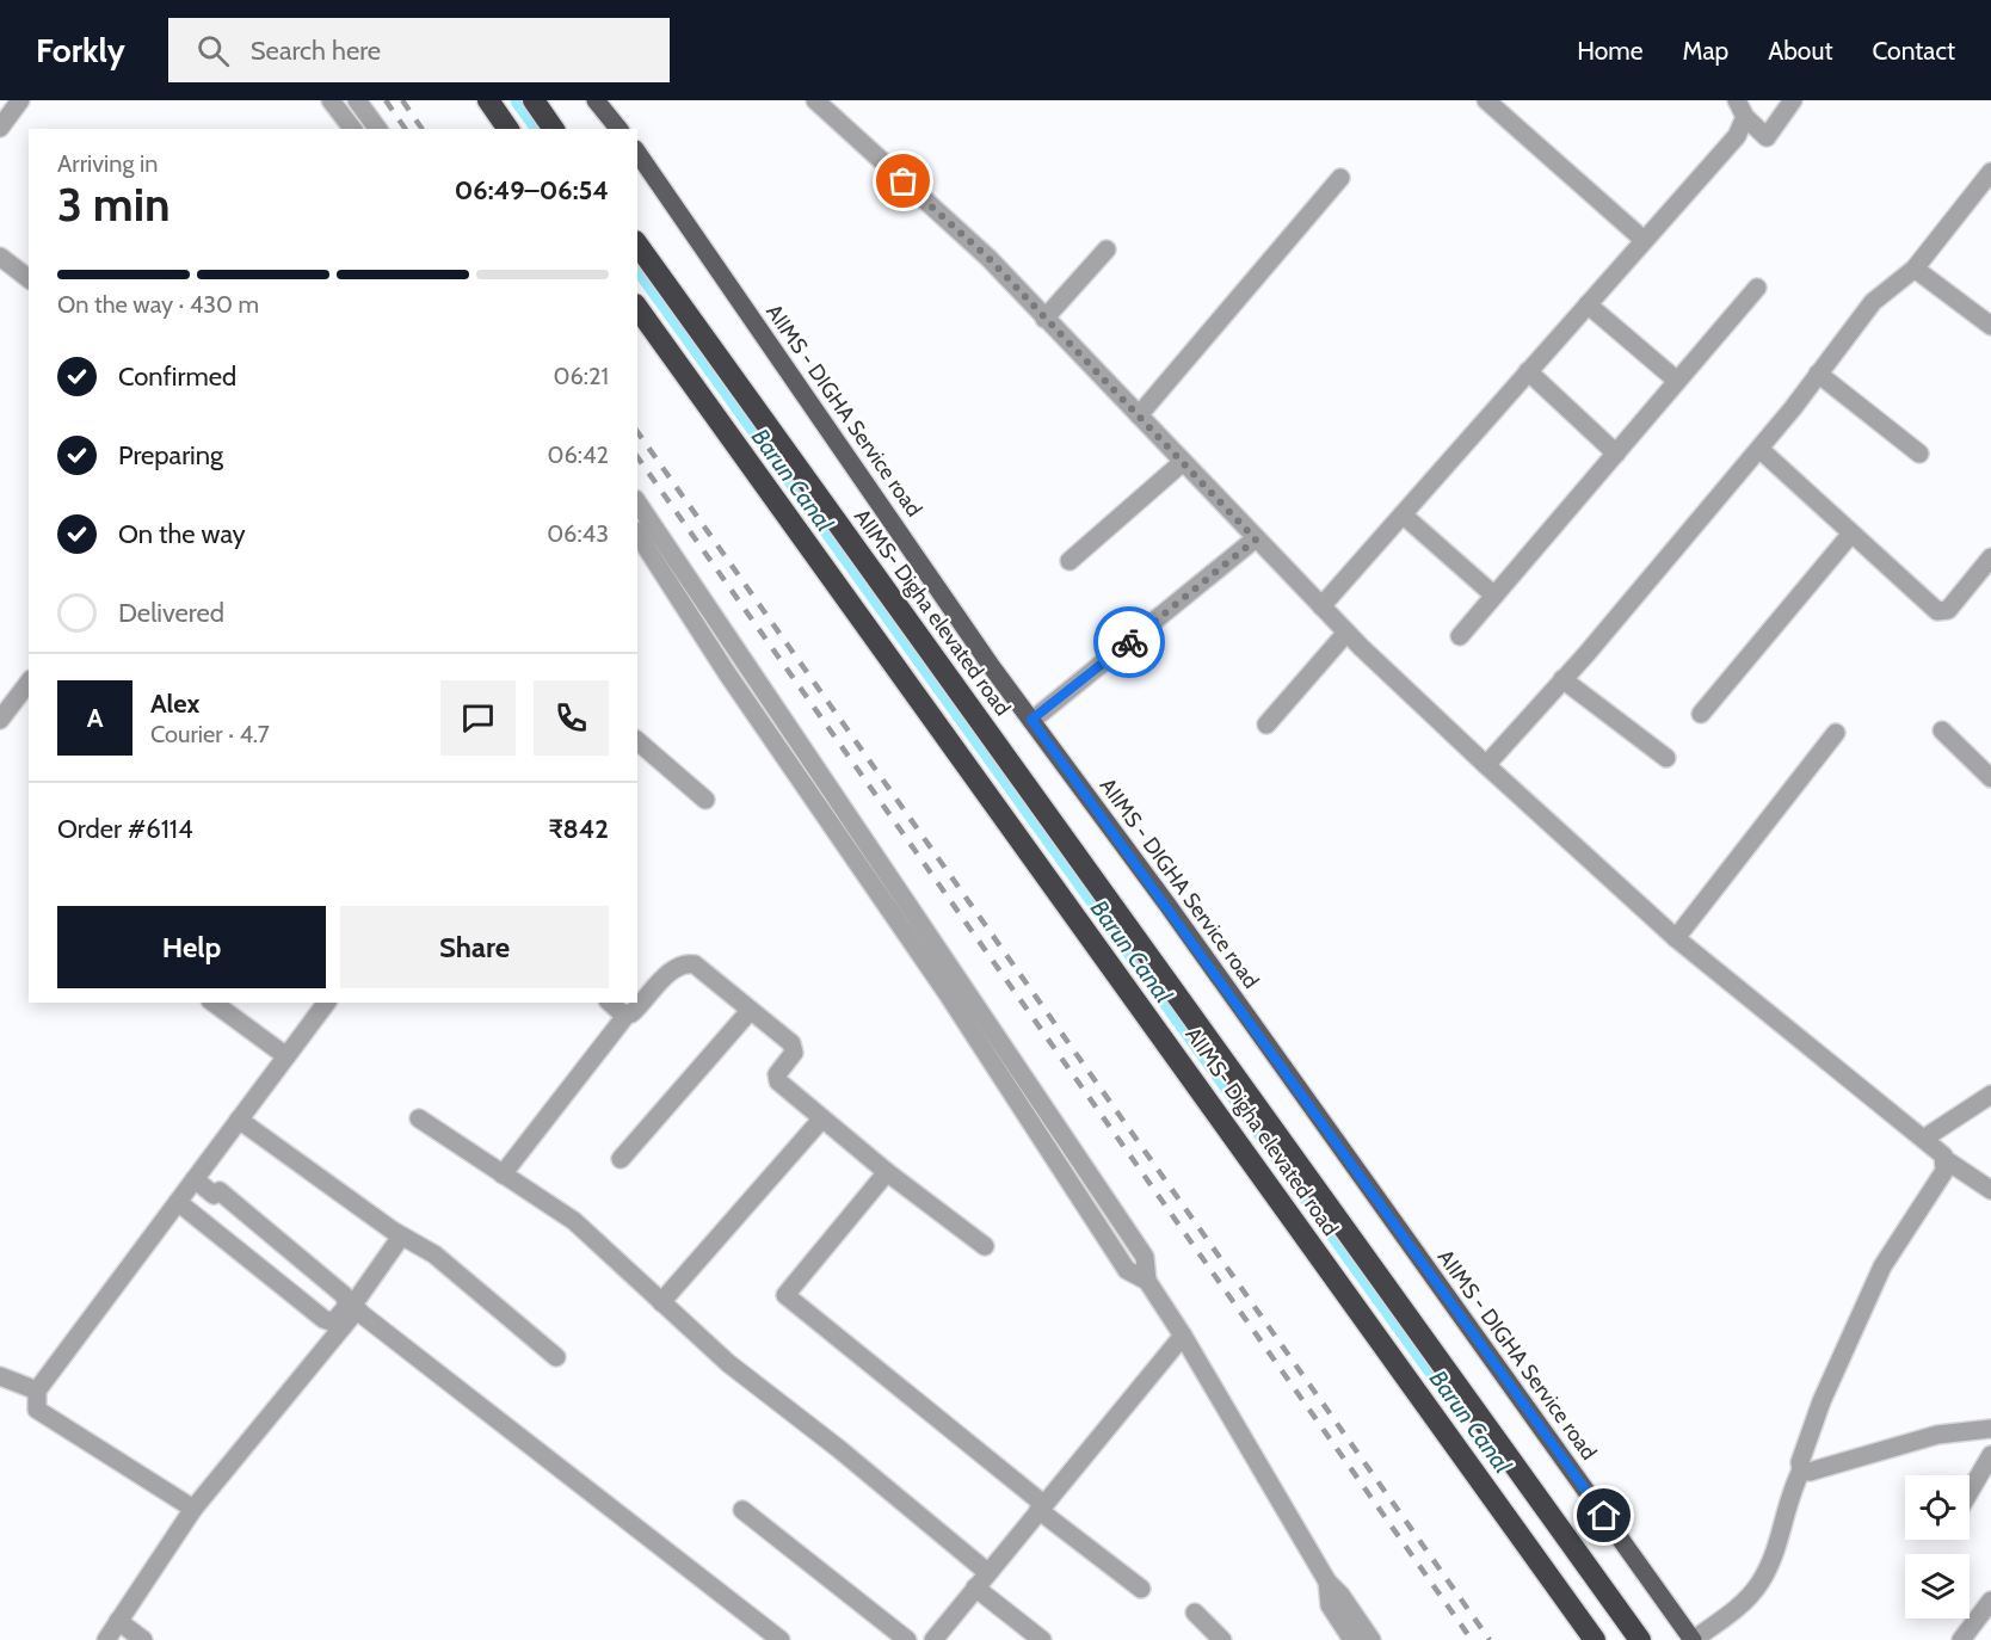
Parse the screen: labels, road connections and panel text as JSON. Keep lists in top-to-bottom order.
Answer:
{
  "streets": {
    "highway": ["AIIMS- Digha elevated road"],
    "main road": ["AIIMS - DIGHA Service road"]
  },
  "water": ["Barun Canal"],
  "page": {
    "header": "Forkly",
    "search": "Search here",
    "nav": [
      "Home",
      "Map",
      "About",
      "Contact"
    ],
    "heading": ["3 min", "Arriving in", "06:49–06:54"],
    "panel": [
      "Alex",
      "Courier · 4.7",
      "Order #6114",
      "₹842"
    ],
    "bar": "On the way · 430 m",
    "list": [
      ["Confirmed", "06:21"],
      ["Preparing", "06:42"],
      ["On the way", "06:43"],
      "Delivered"
    ],
    "round": "A",
    "buttons": ["Help", "Share"]
  }
}
